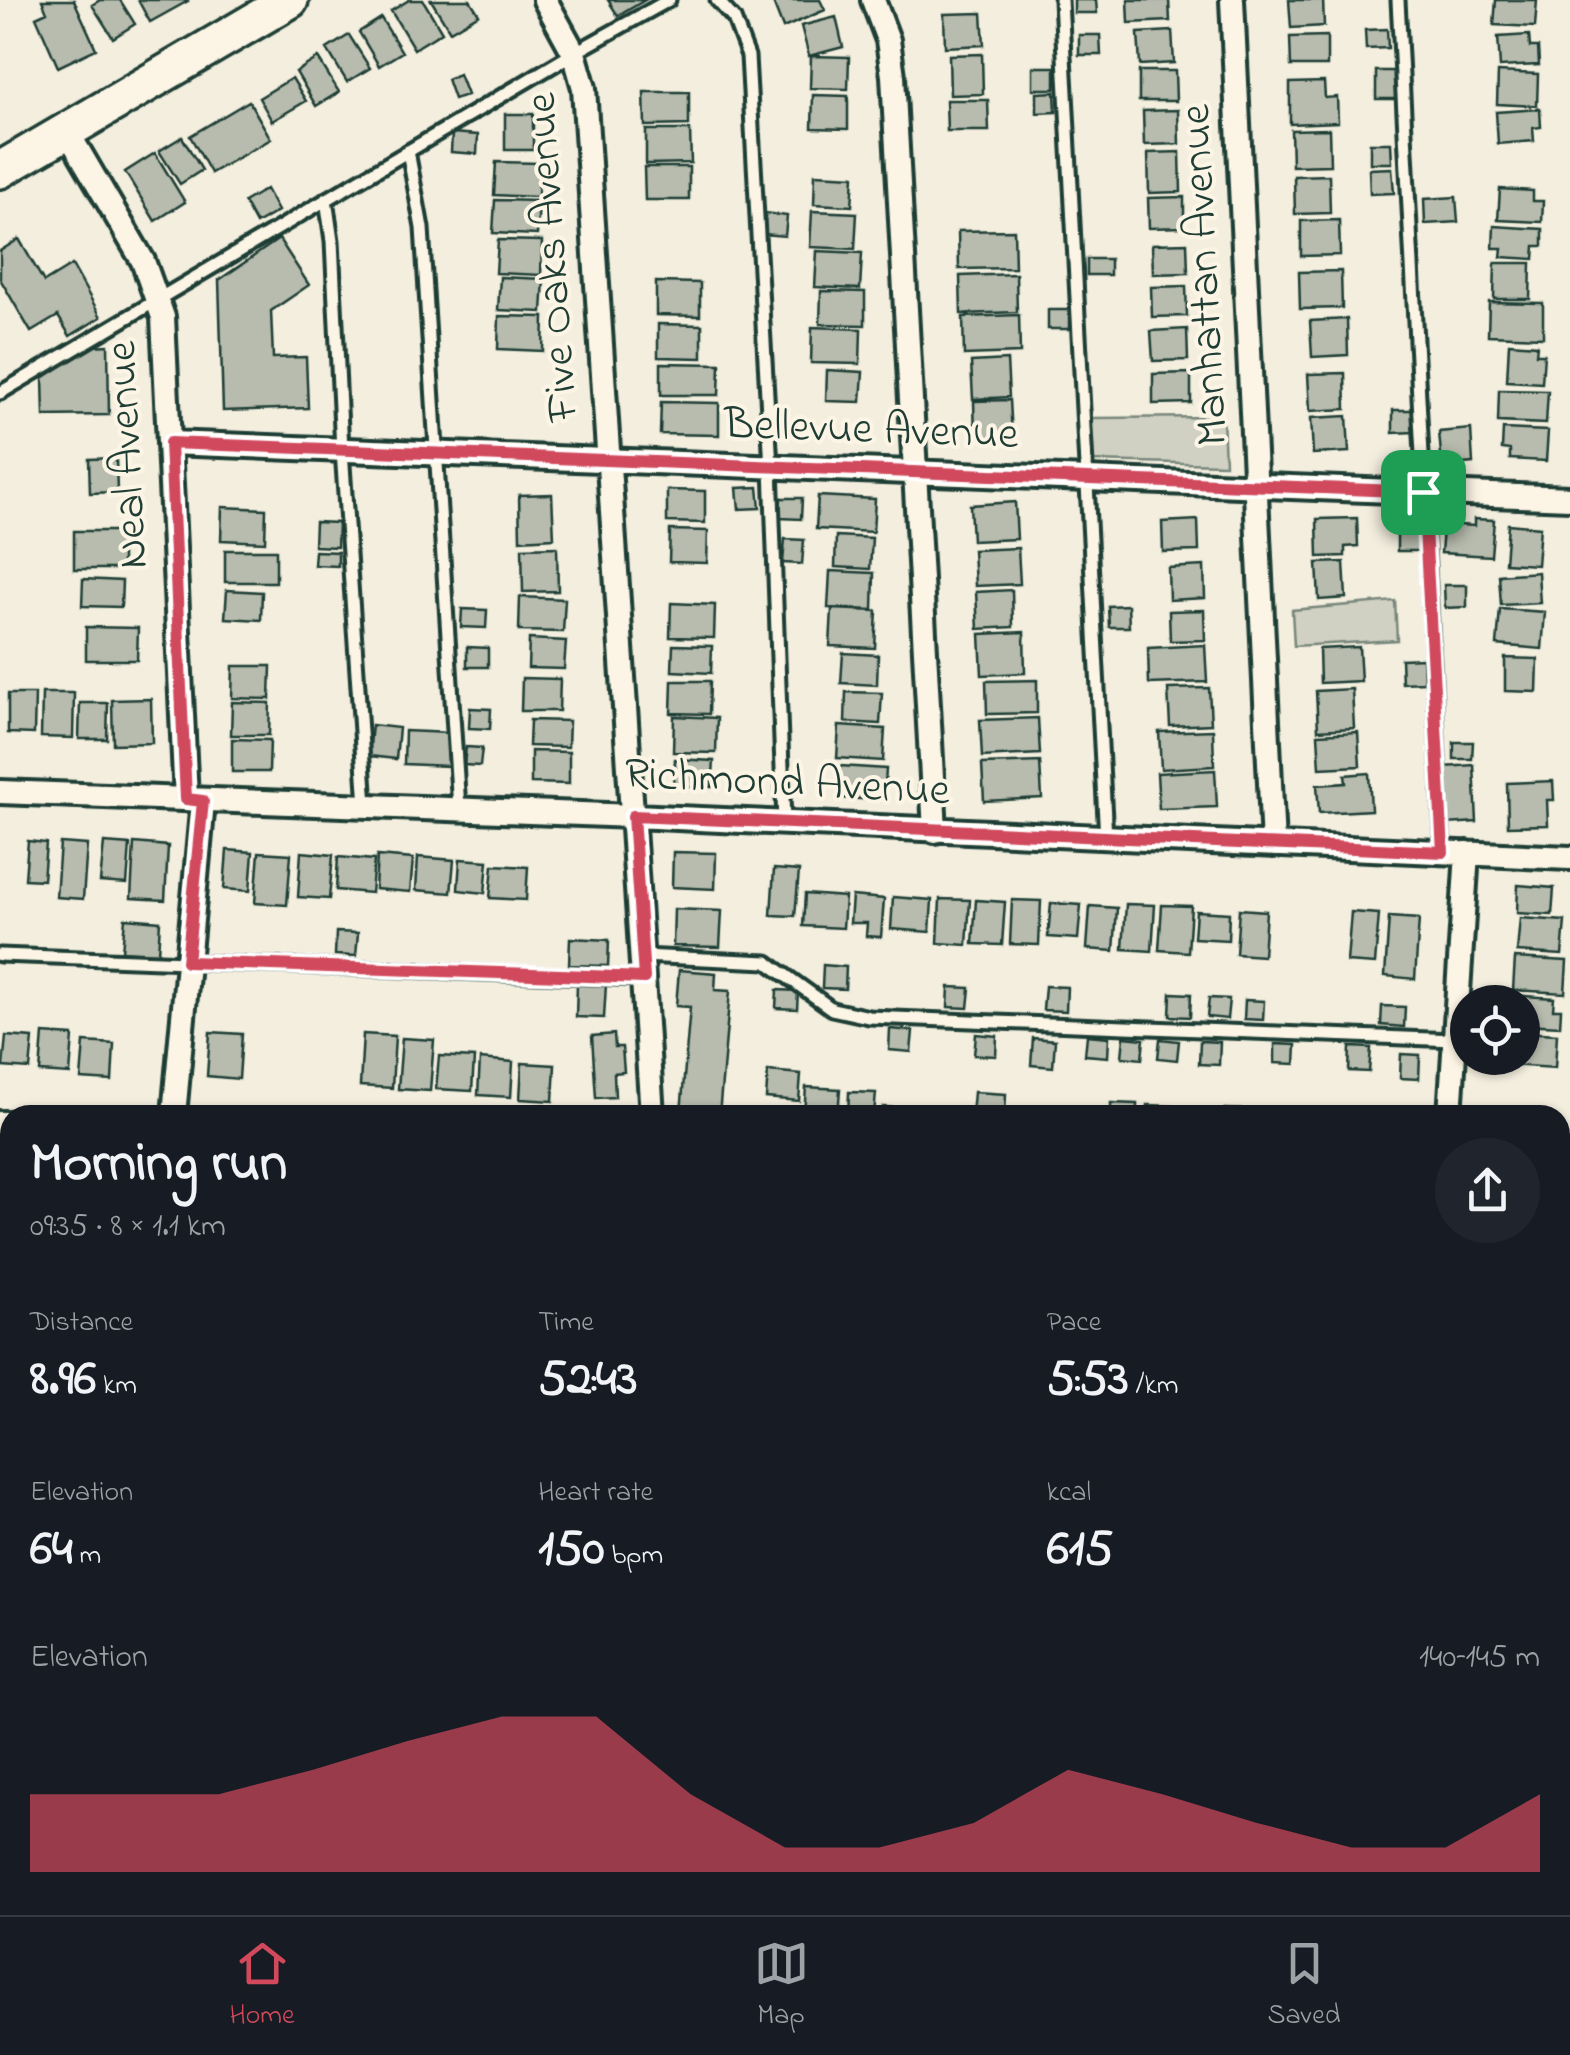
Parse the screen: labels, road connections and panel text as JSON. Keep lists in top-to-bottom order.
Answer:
{
  "streets": {
    "street": [
      "Five Oaks Avenue",
      "Manhattan Avenue",
      "Bellevue Avenue",
      "Neal Avenue",
      "Richmond Avenue"
    ]
  },
  "crossings": [
    ["Five Oaks Avenue", "Bellevue Avenue"],
    ["Five Oaks Avenue", "Richmond Avenue"],
    ["Manhattan Avenue", "Bellevue Avenue"],
    ["Manhattan Avenue", "Richmond Avenue"],
    ["Bellevue Avenue", "Neal Avenue"],
    ["Neal Avenue", "Richmond Avenue"]
  ],
  "page": {
    "heading": ["Morning run", "09:35 · 8 × 1.1 km"],
    "stats": [
      ["Distance", "8.96 km"],
      ["Time", "52:43"],
      ["Pace", "5:53 /km"],
      ["Elevation", "64 m"],
      ["Heart rate", "150 bpm"],
      ["kcal", "615"]
    ],
    "chart": ["Elevation", "140–145 m"],
    "tabs": ["Home", "Map", "Saved"]
  }
}
